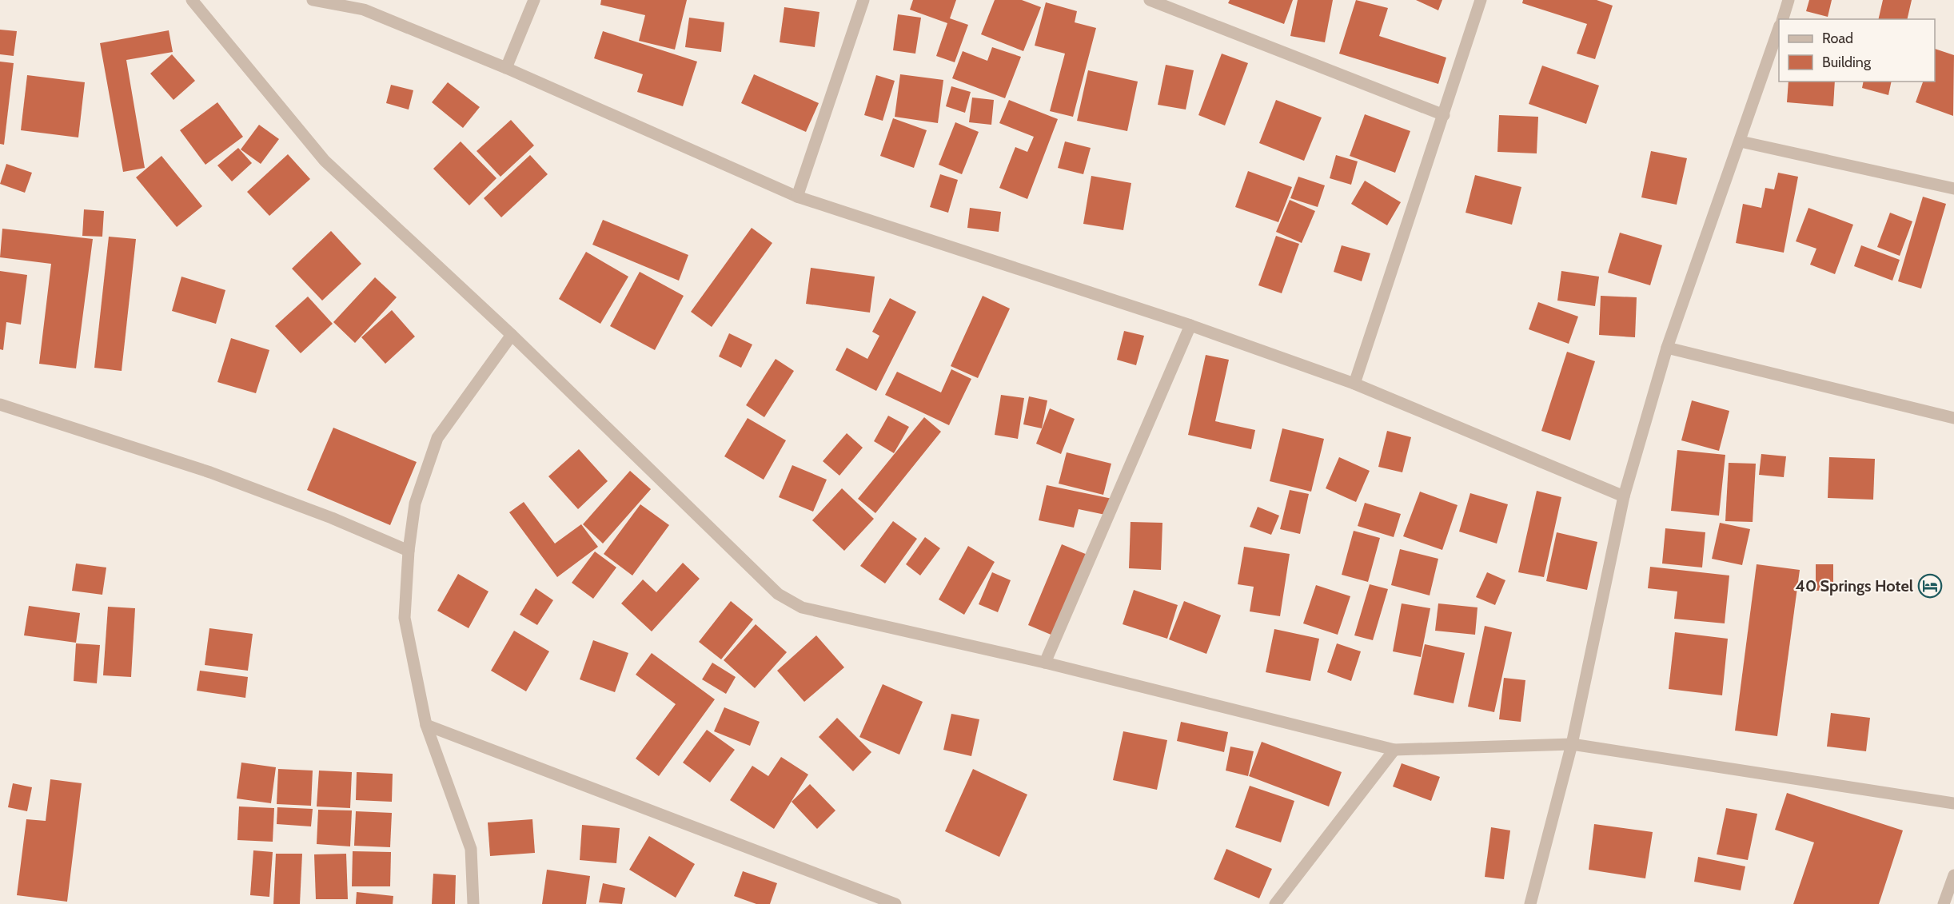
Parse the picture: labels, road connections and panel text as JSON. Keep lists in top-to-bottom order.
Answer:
{
  "places": {
    "hotel": ["40 Springs Hotel"]
  },
  "legend": ["Road", "Building"]
}
